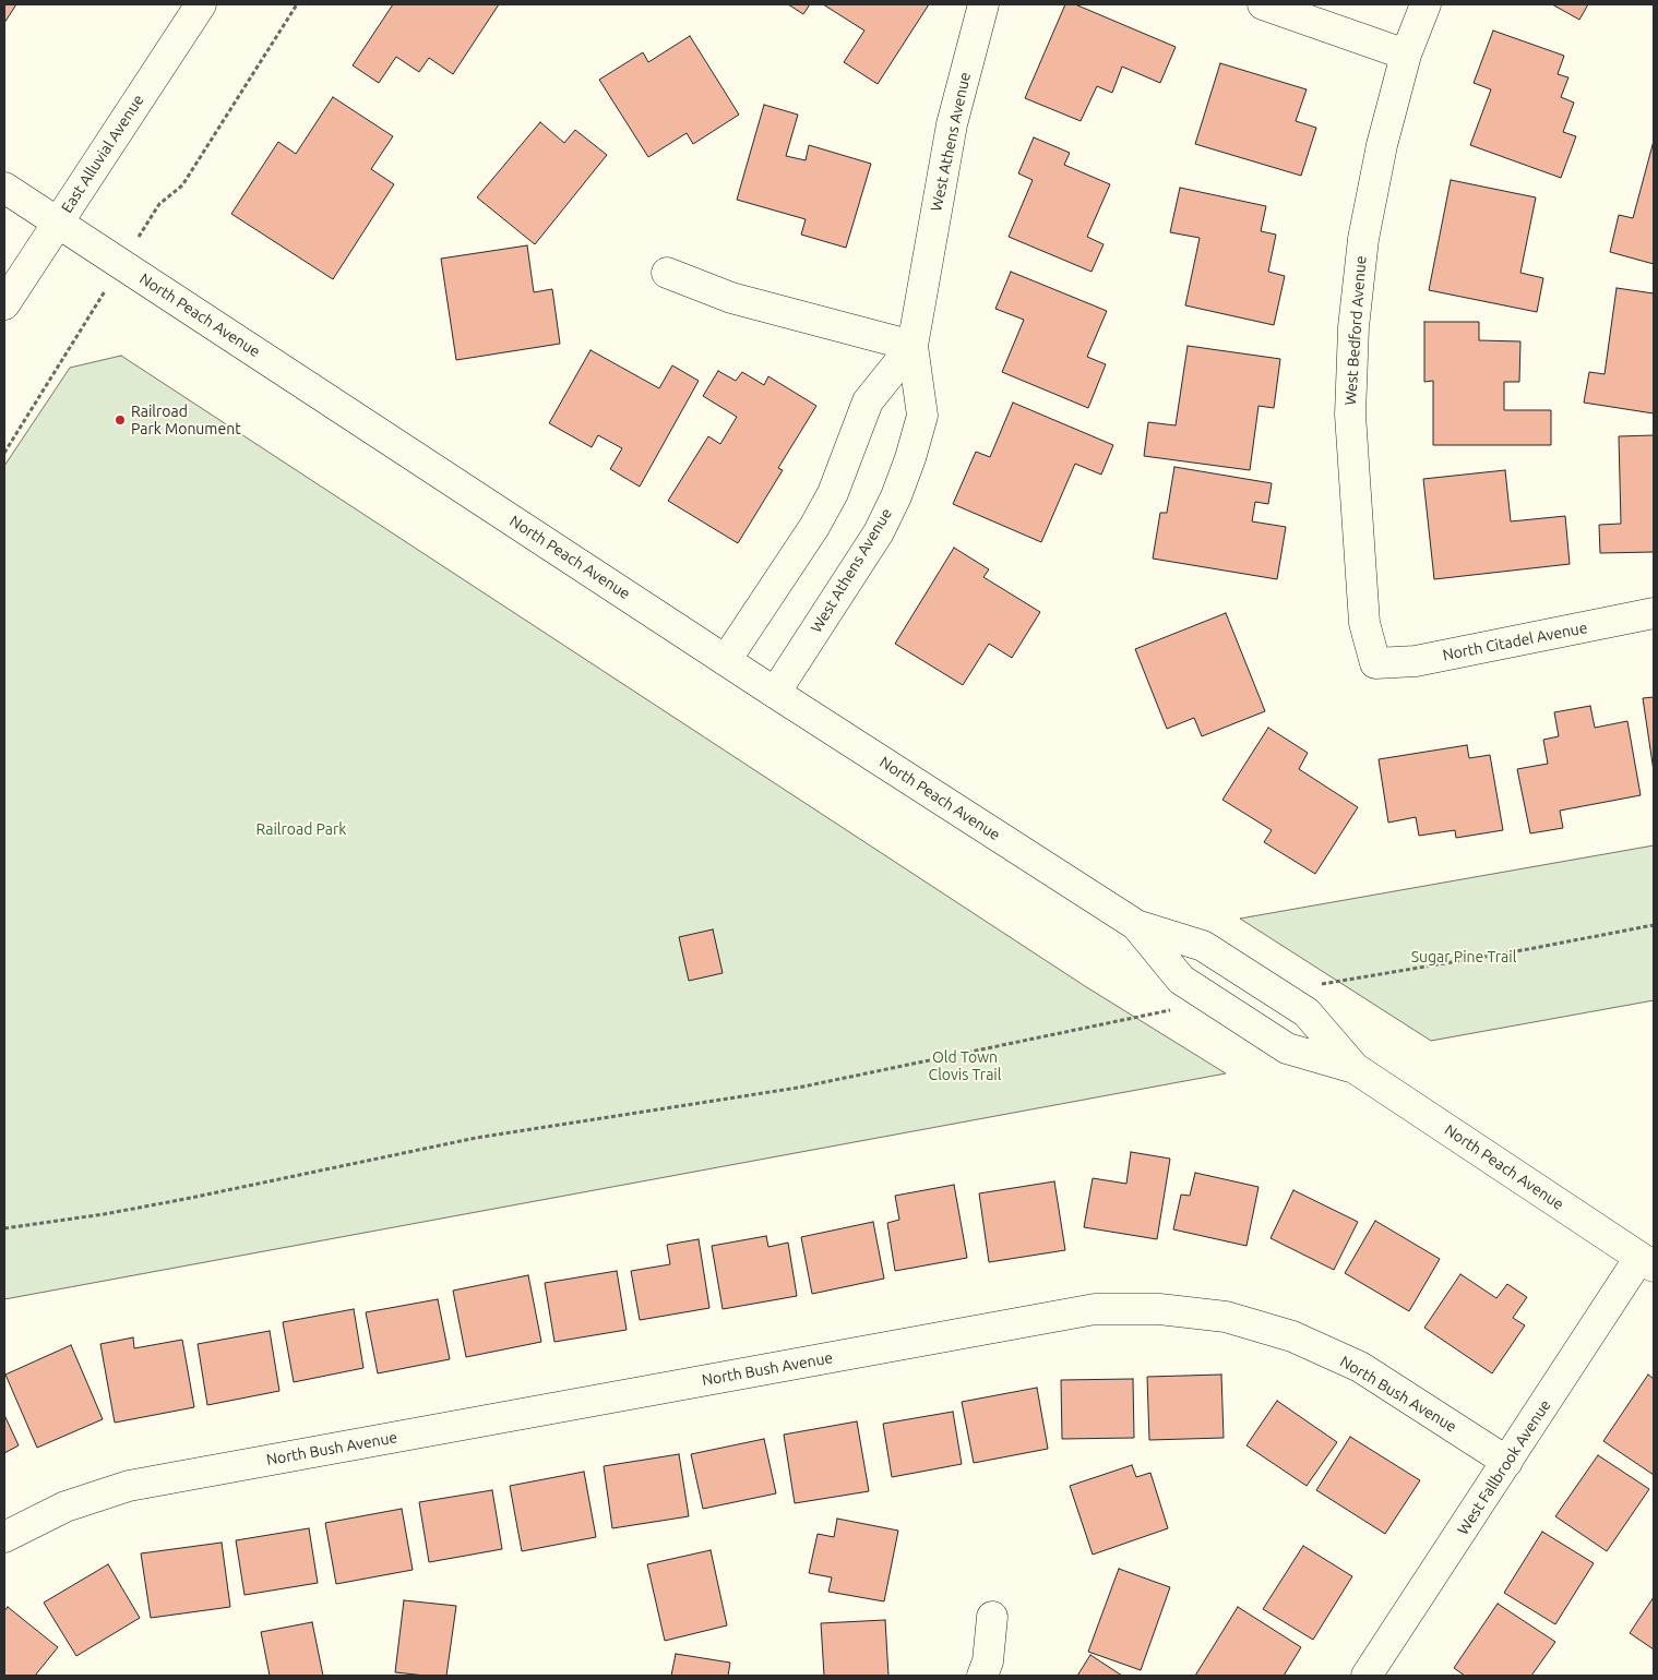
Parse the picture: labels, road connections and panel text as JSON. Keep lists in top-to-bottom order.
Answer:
{
  "streets": {
    "street": [
      "West Athens Avenue",
      "East Alluvial Avenue",
      "North Peach Avenue",
      "West Bedford Avenue",
      "North Citadel Avenue",
      "North Bush Avenue",
      "West Fallbrook Avenue"
    ]
  },
  "crossings": [
    ["West Athens Avenue", "North Peach Avenue"],
    ["East Alluvial Avenue", "North Peach Avenue"],
    ["North Peach Avenue", "West Fallbrook Avenue"],
    ["West Bedford Avenue", "North Citadel Avenue"],
    ["North Bush Avenue", "West Fallbrook Avenue"]
  ],
  "parks": ["Railroad Park", "Sugar Pine Trail", "Old Town Clovis Trail"],
  "places": ["Railroad Park Monument"]
}
